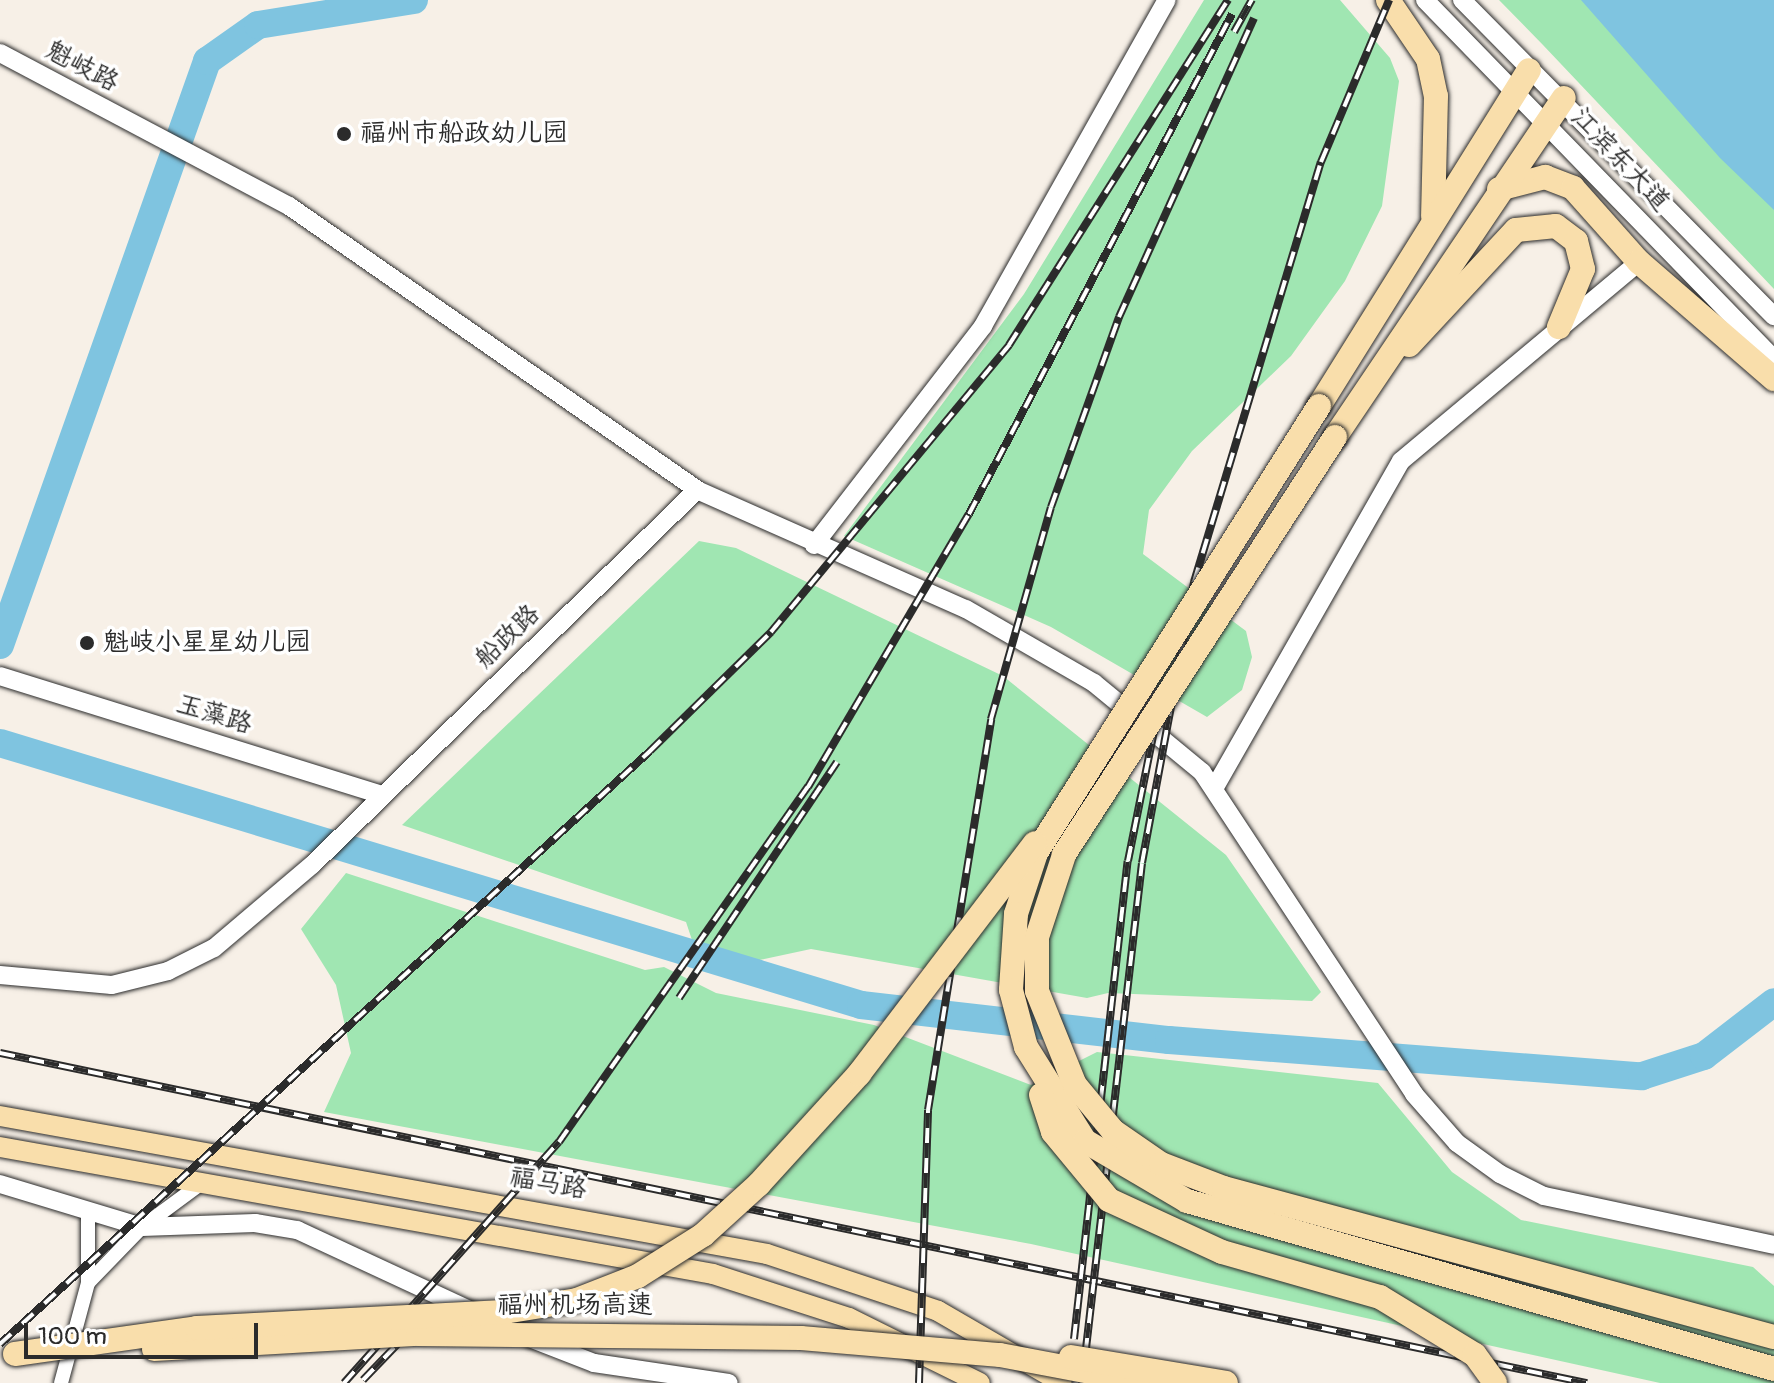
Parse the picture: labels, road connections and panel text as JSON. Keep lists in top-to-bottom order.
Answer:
{
  "streets": {
    "highway": ["福州机场高速"],
    "main road": ["福马路"],
    "street": [
      "魁岐路",
      "江滨东大道",
      "船政路",
      "玉藻路"
    ]
  },
  "crossings": [
    ["魁岐路", "船政路"],
    ["船政路", "玉藻路"]
  ],
  "places": ["福州市船政幼儿园", "魁岐小星星幼儿园"],
  "scale_bar": "100 m"
}
